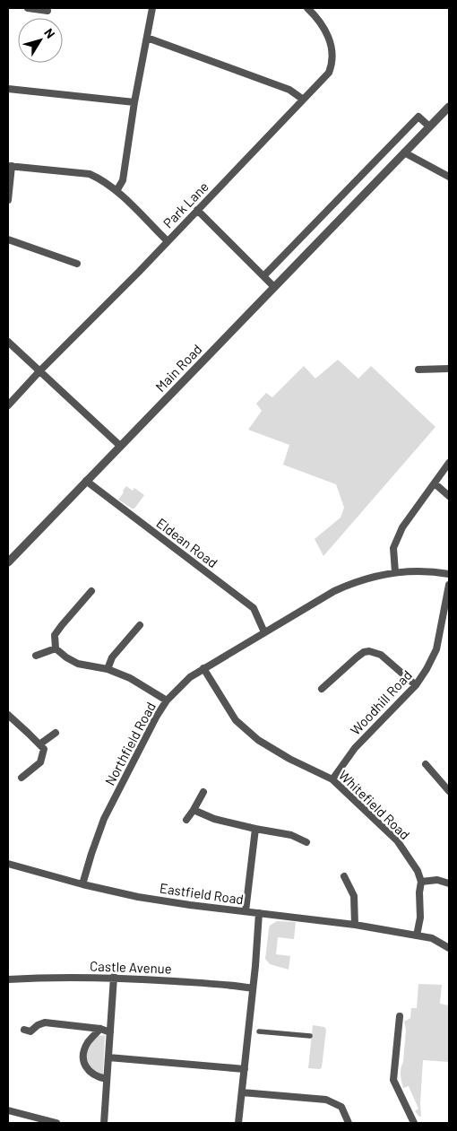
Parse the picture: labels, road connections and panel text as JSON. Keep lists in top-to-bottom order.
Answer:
{
  "streets": {
    "street": [
      "Park Lane",
      "Main Road",
      "Eldean Road",
      "Woodhill Road",
      "Northfield Road",
      "Whitefield Road",
      "Eastfield Road",
      "Castle Avenue"
    ]
  },
  "crossings": [
    ["Main Road", "Eldean Road"],
    ["Eldean Road", "Northfield Road"],
    ["Woodhill Road", "Whitefield Road"],
    ["Northfield Road", "Whitefield Road"],
    ["Northfield Road", "Eastfield Road"],
    ["Whitefield Road", "Eastfield Road"]
  ],
  "north": "top right"
}
